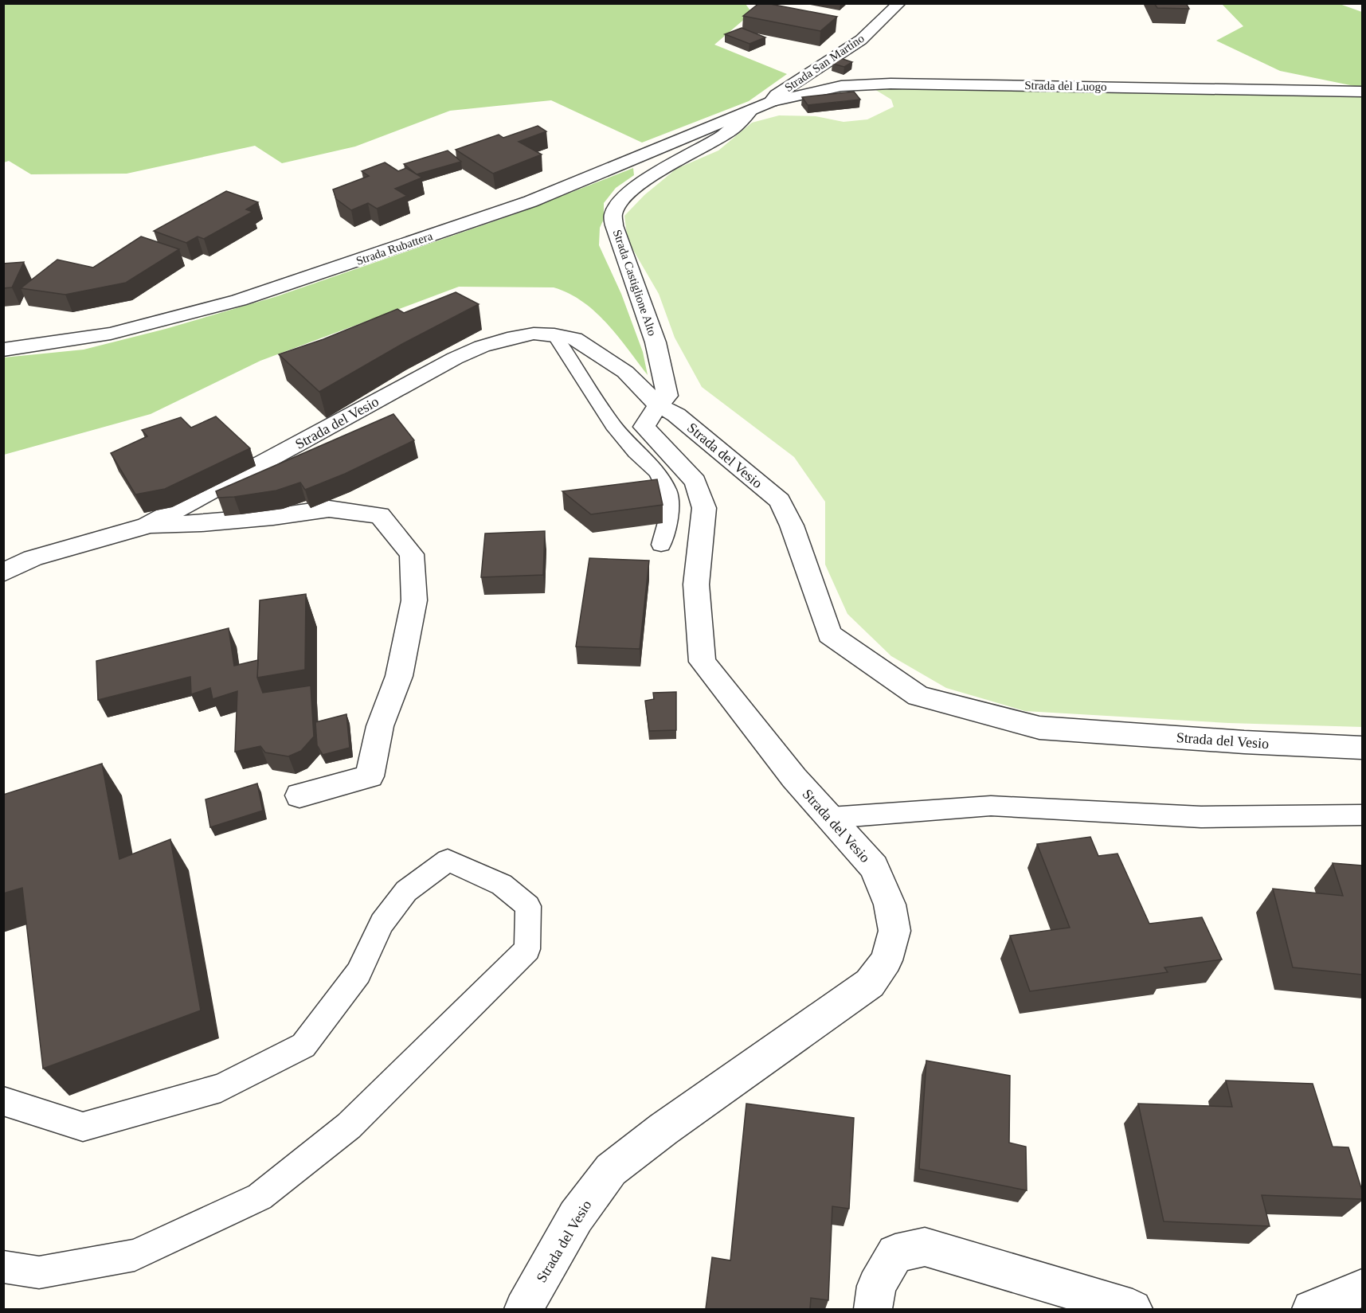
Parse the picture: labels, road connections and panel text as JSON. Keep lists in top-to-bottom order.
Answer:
{
  "streets": {
    "street": [
      "Strada San Martino",
      "Strada del Luogo",
      "Strada Rubattera",
      "Strada Castiglione Alto",
      "Strada del Vesio"
    ]
  },
  "crossings": [
    ["Strada San Martino", "Strada del Luogo"],
    ["Strada San Martino", "Strada Rubattera"],
    ["Strada del Luogo", "Strada Rubattera"],
    ["Strada Rubattera", "Strada Castiglione Alto"],
    ["Strada Castiglione Alto", "Strada del Vesio"]
  ]
}
